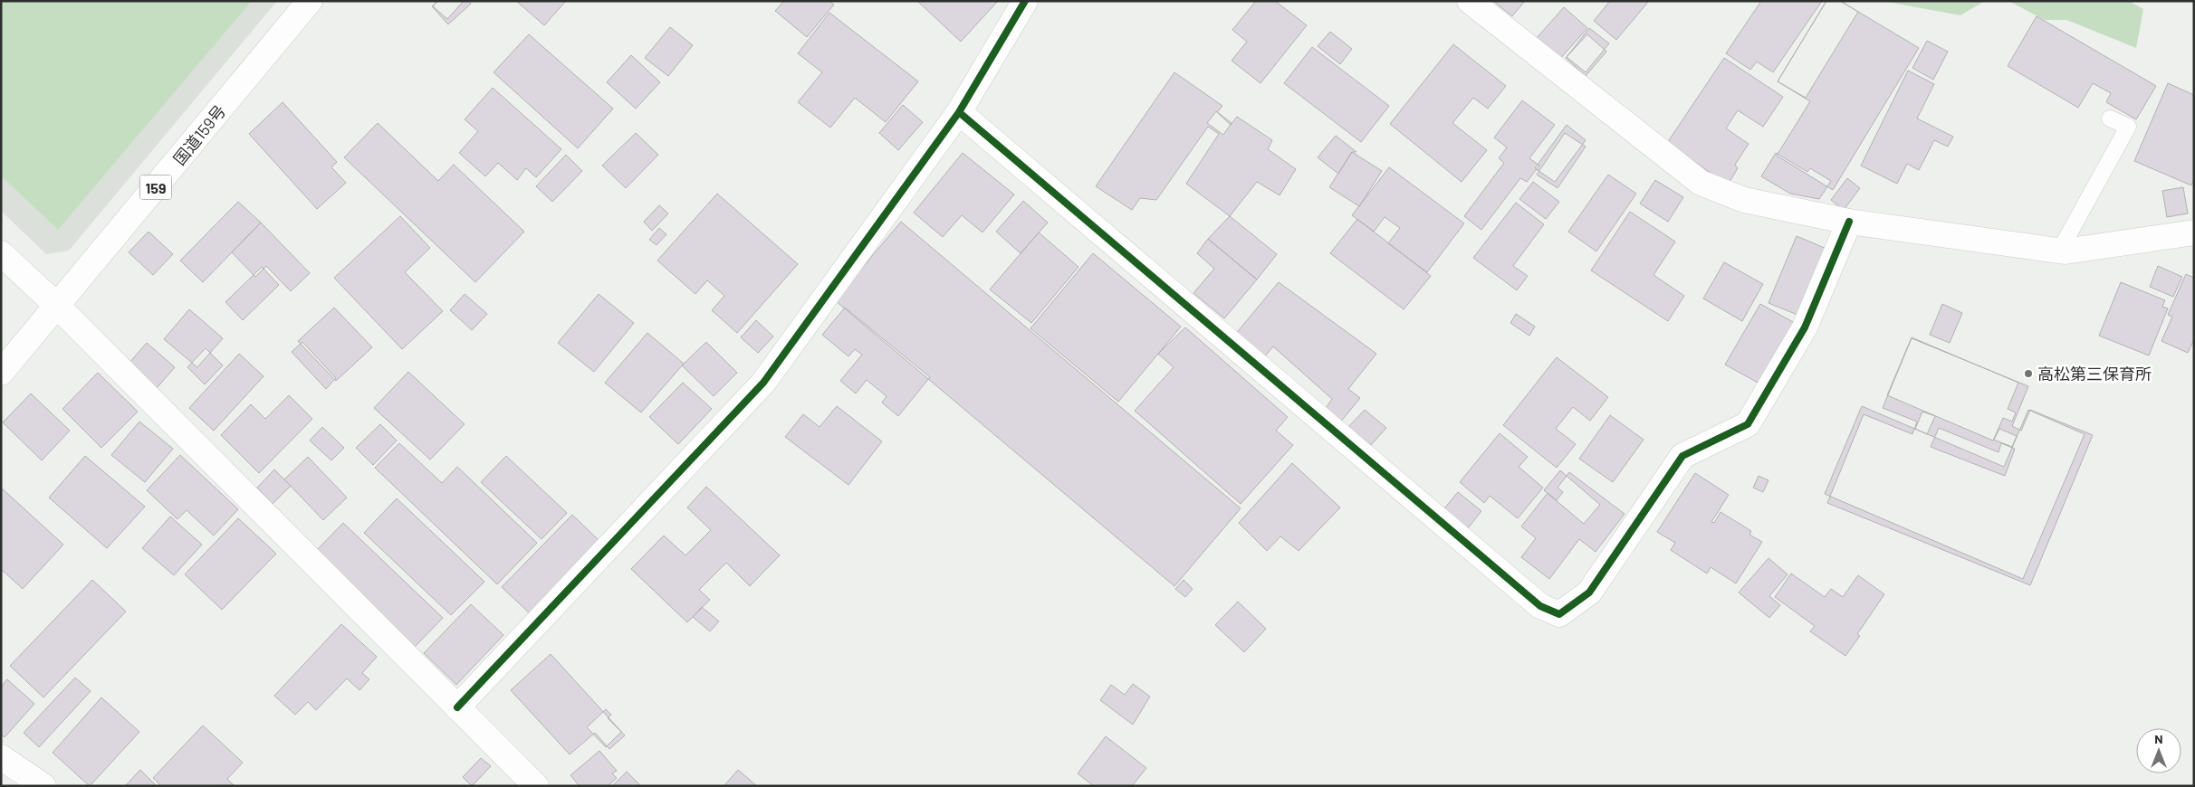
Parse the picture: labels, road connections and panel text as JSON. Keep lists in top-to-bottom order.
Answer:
{
  "streets": {
    "main road": ["国道159号", "159"]
  },
  "places": ["高松第三保育所"],
  "north": "top"
}
